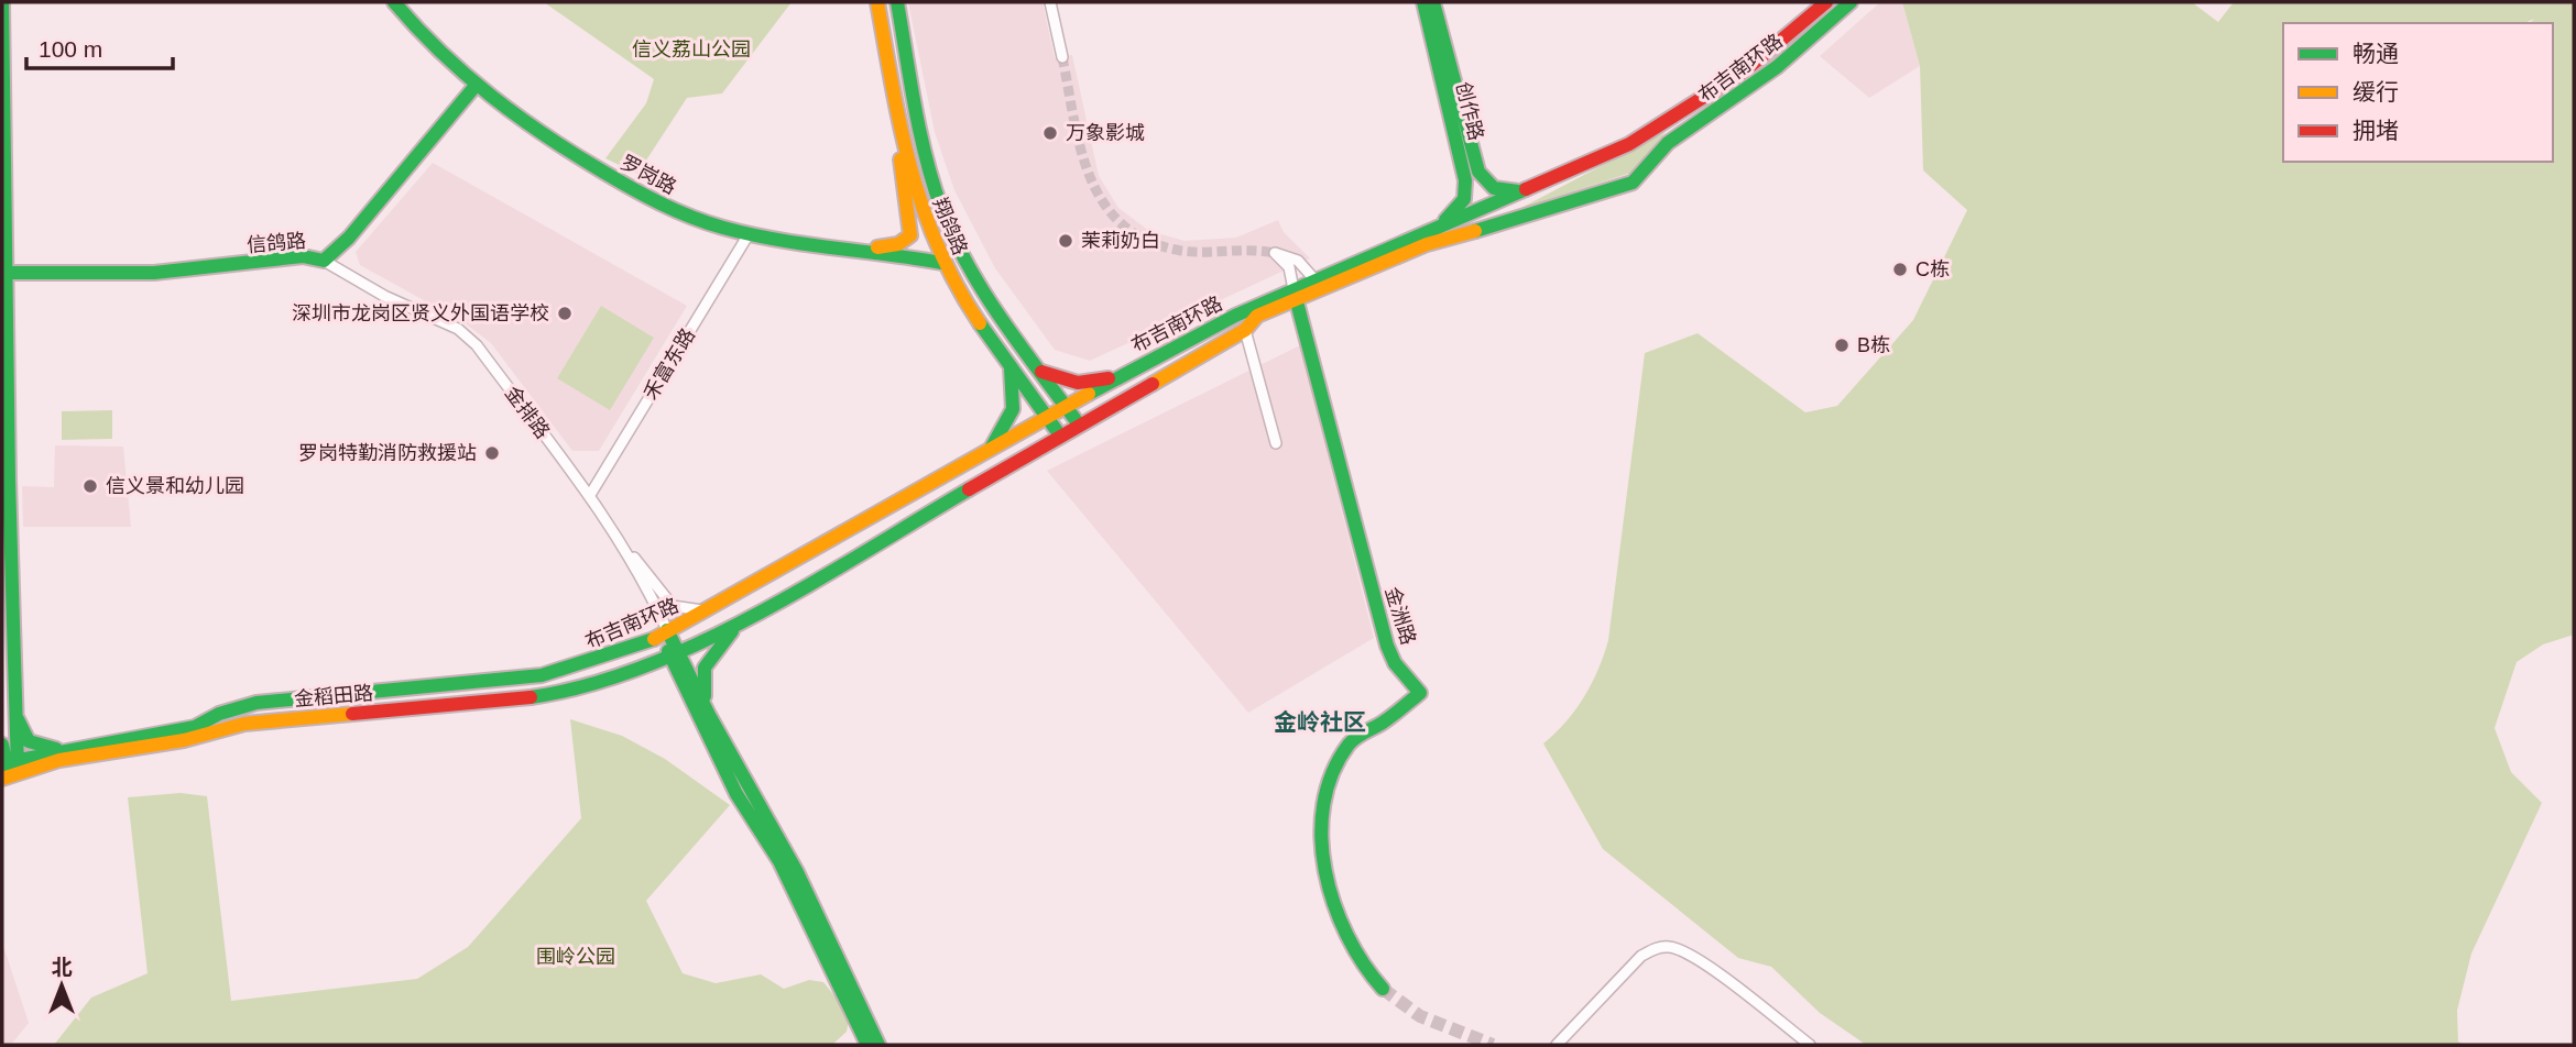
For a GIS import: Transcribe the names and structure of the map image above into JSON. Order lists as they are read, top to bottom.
{
  "streets": {
    "street": [
      "布吉南环路",
      "创作路",
      "罗岗路",
      "翔鸽路",
      "信鸽路",
      "禾富东路",
      "金排路",
      "金洲路",
      "金稻田路"
    ]
  },
  "crossings": [
    ["布吉南环路", "创作路"],
    ["布吉南环路", "翔鸽路"],
    ["布吉南环路", "金排路"],
    ["布吉南环路", "金洲路"],
    ["布吉南环路", "金稻田路"],
    ["罗岗路", "翔鸽路"],
    ["罗岗路", "信鸽路"],
    ["罗岗路", "禾富东路"],
    ["信鸽路", "金排路"],
    ["禾富东路", "金排路"]
  ],
  "districts": ["金岭社区"],
  "parks": ["信义荔山公园", "围岭公园"],
  "places": [
    "万象影城",
    "茉莉奶白",
    "C栋",
    "深圳市龙岗区贤义外国语学校",
    "B栋",
    "罗岗特勤消防救援站",
    "信义景和幼儿园"
  ],
  "legend": ["畅通", "缓行", "拥堵"],
  "scale_bar": "100 m",
  "north": "top"
}
